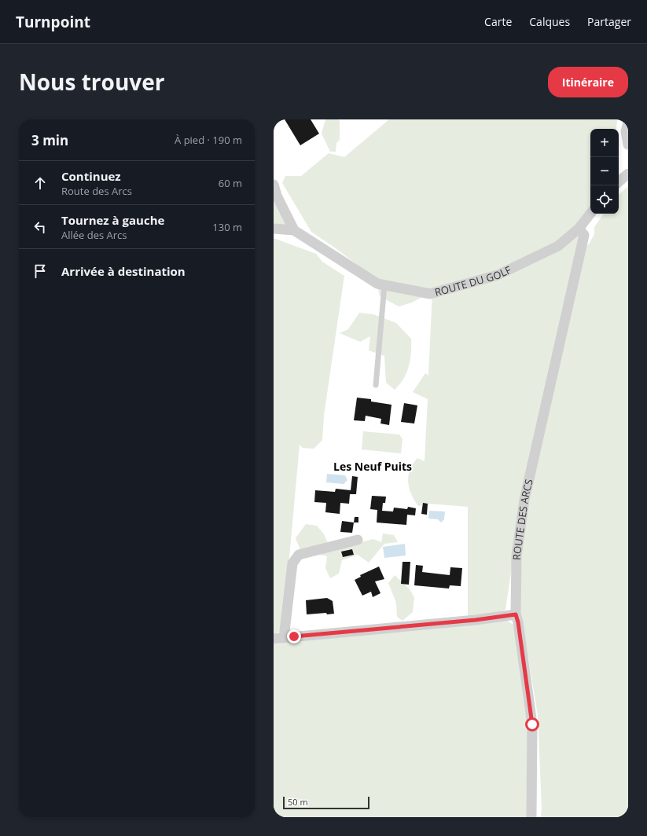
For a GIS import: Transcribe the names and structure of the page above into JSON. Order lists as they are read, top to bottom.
{
  "streets": {
    "street": ["ROUTE DU GOLF", "ROUTE DES ARCS"]
  },
  "crossings": [
    ["ROUTE DU GOLF", "ROUTE DES ARCS"]
  ],
  "districts": ["Les Neuf Puits"],
  "scale_bar": "50 m",
  "page": {
    "header": "Turnpoint",
    "nav": ["Carte", "Calques", "Partager"],
    "title": "Nous trouver",
    "buttons": "Itinéraire",
    "heading": ["3 min", "À pied · 190 m"],
    "map_buttons": ["+", "−"],
    "list": [
      ["Continuez", "Route des Arcs", "60 m"],
      ["Tournez à gauche", "Allée des Arcs", "130 m"],
      "Arrivée à destination"
    ],
    "scale": "50 m"
  }
}
